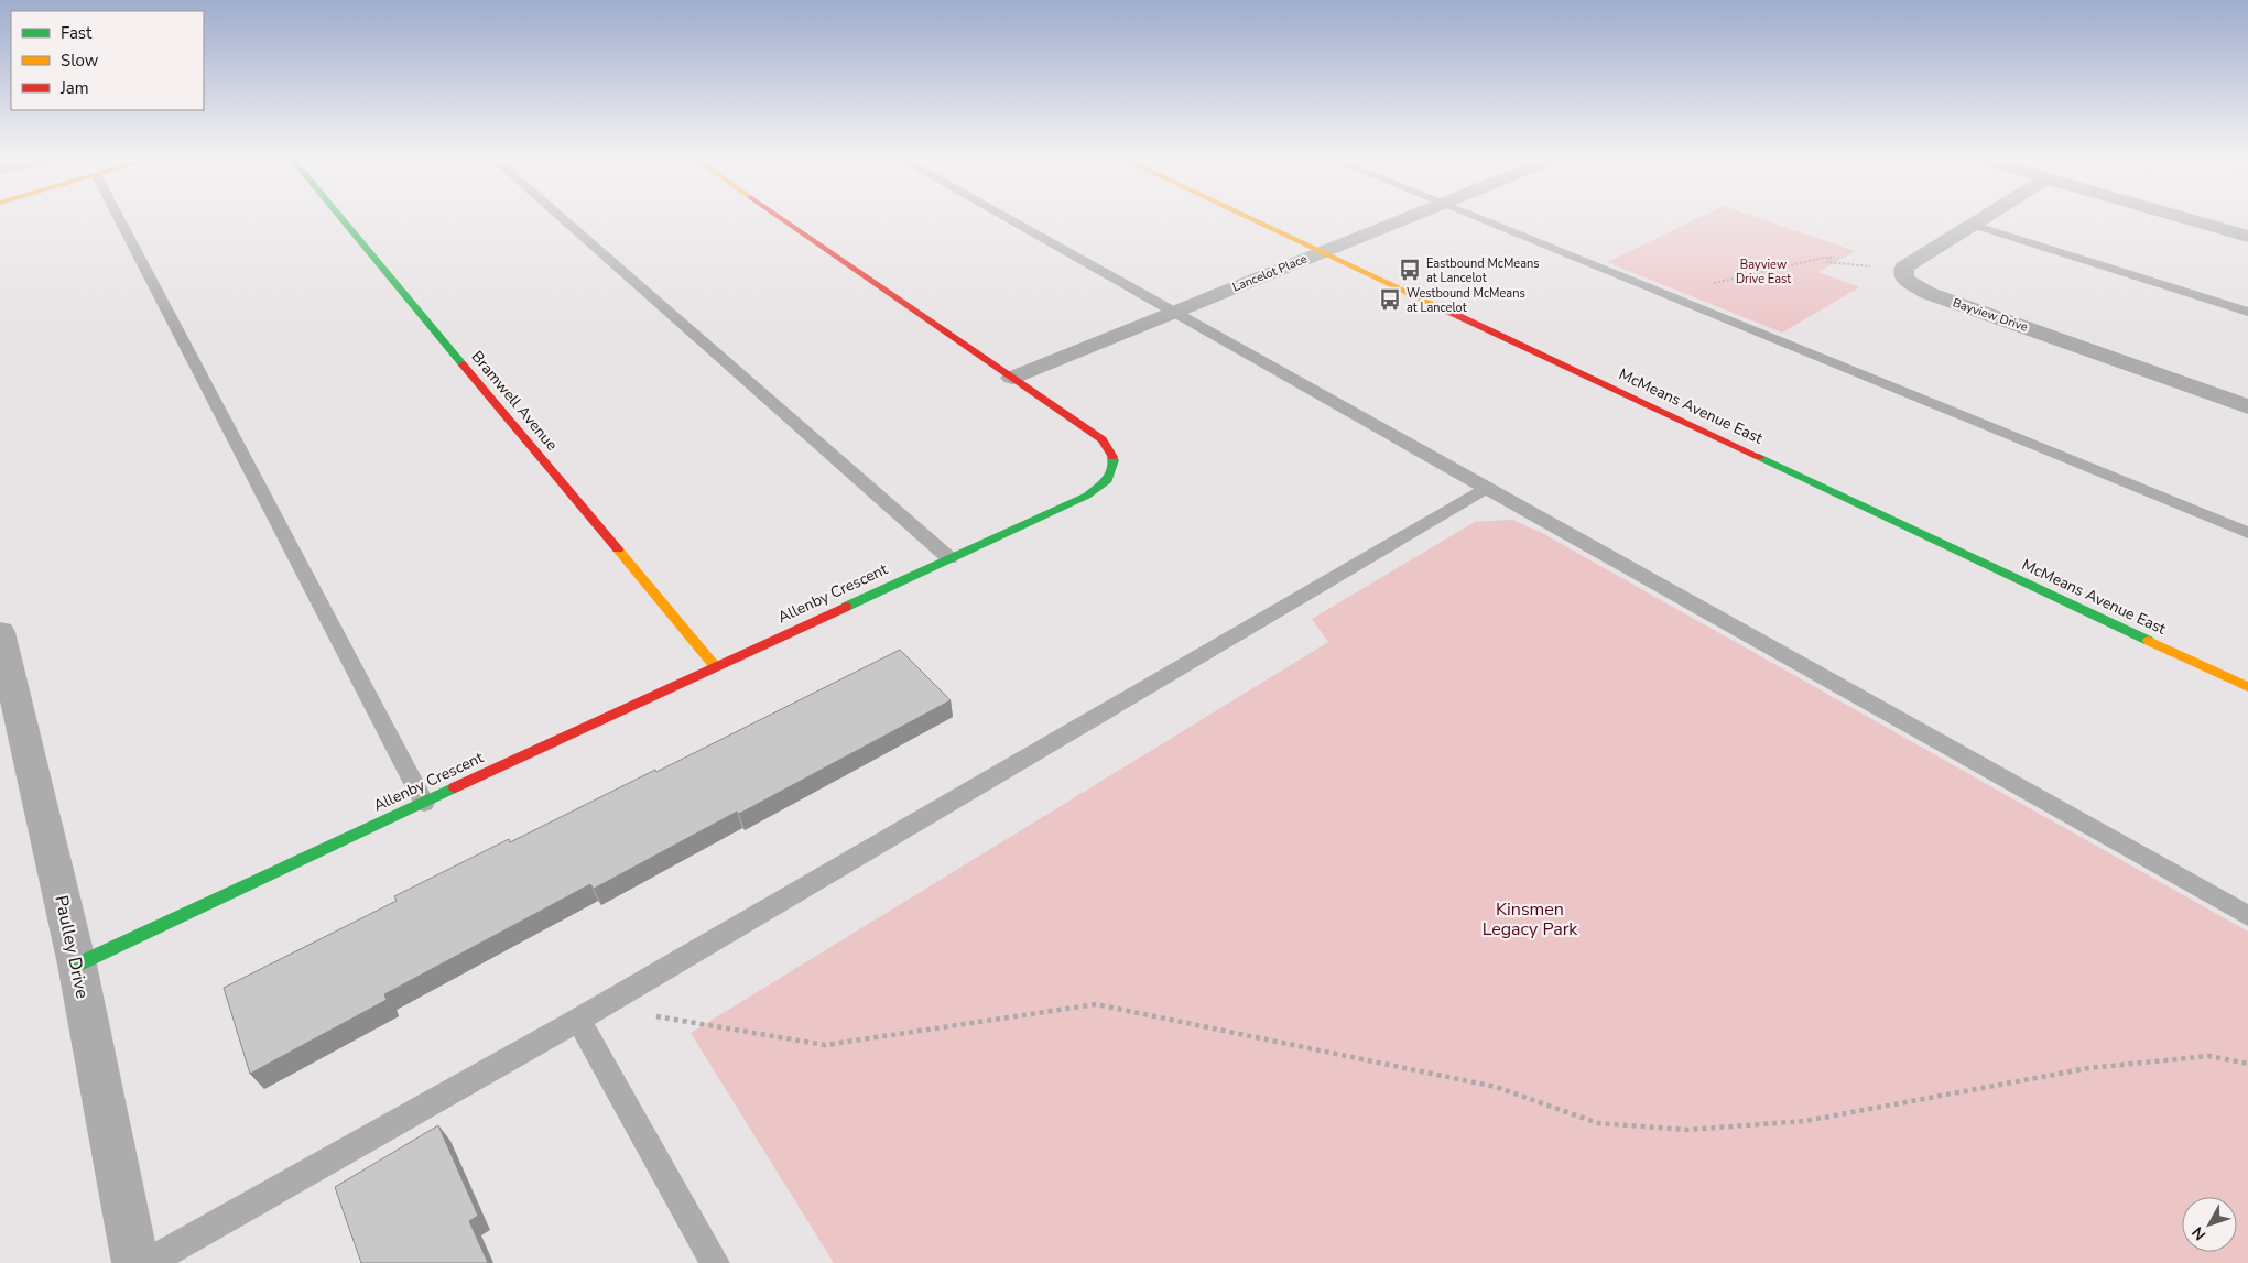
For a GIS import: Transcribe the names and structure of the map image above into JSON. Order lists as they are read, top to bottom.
{
  "streets": {
    "street": [
      "Lancelot Place",
      "Bayview Drive",
      "Bramwell Avenue",
      "McMeans Avenue East",
      "Allenby Crescent",
      "Paulley Drive"
    ]
  },
  "crossings": [
    ["Lancelot Place", "McMeans Avenue East"],
    ["Lancelot Place", "Allenby Crescent"],
    ["Bramwell Avenue", "Allenby Crescent"],
    ["Allenby Crescent", "Paulley Drive"]
  ],
  "parks": ["Bayview Drive East", "Kinsmen Legacy Park"],
  "places": {
    "bus stop": ["Eastbound McMeans at Lancelot", "Westbound McMeans at Lancelot"]
  },
  "legend": ["Fast", "Slow", "Jam"],
  "north": "bottom left"
}
